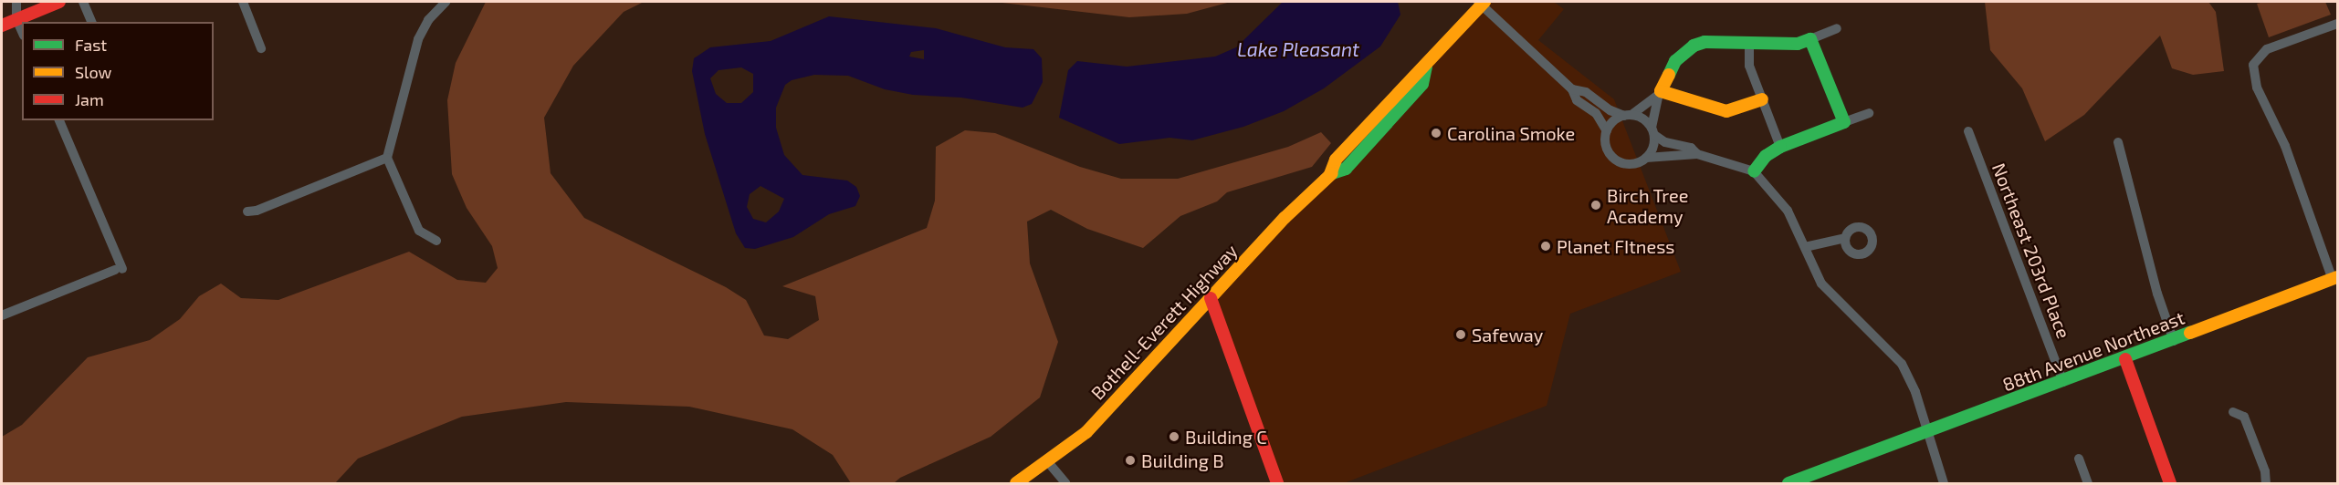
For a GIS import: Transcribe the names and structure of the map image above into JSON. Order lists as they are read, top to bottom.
{
  "streets": {
    "street": ["Northeast 203rd Place", "Bothell-Everett Highway", "88th Avenue Northeast"]
  },
  "crossings": [
    ["Northeast 203rd Place", "88th Avenue Northeast"]
  ],
  "water": ["Lake Pleasant"],
  "places": [
    "Carolina Smoke",
    "Birch Tree Academy",
    "Planet FItness",
    "Safeway",
    "Building C",
    "Building B"
  ],
  "legend": ["Fast", "Slow", "Jam"]
}
